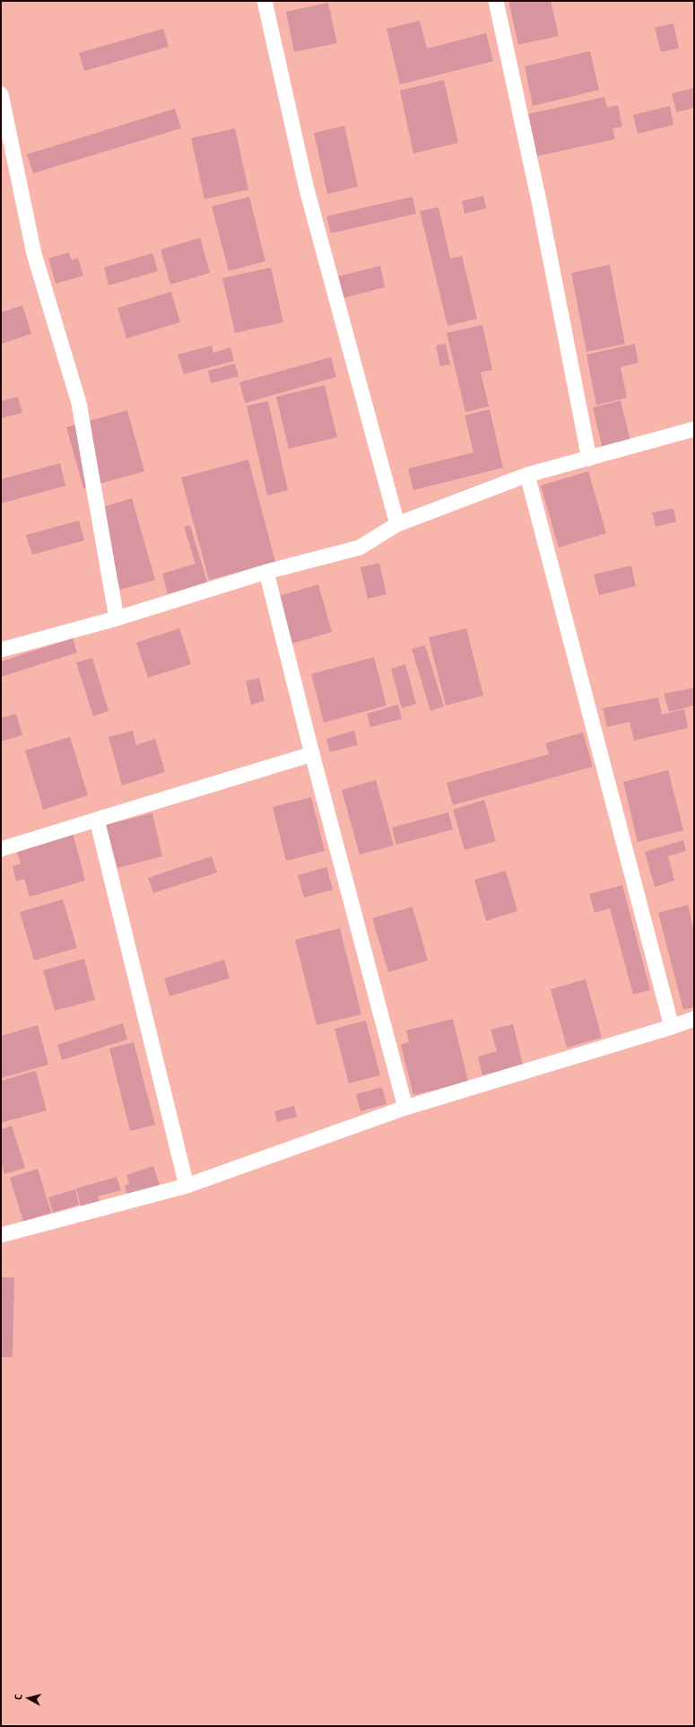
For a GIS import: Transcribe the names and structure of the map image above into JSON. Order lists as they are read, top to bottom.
{
  "north": "left"
}
